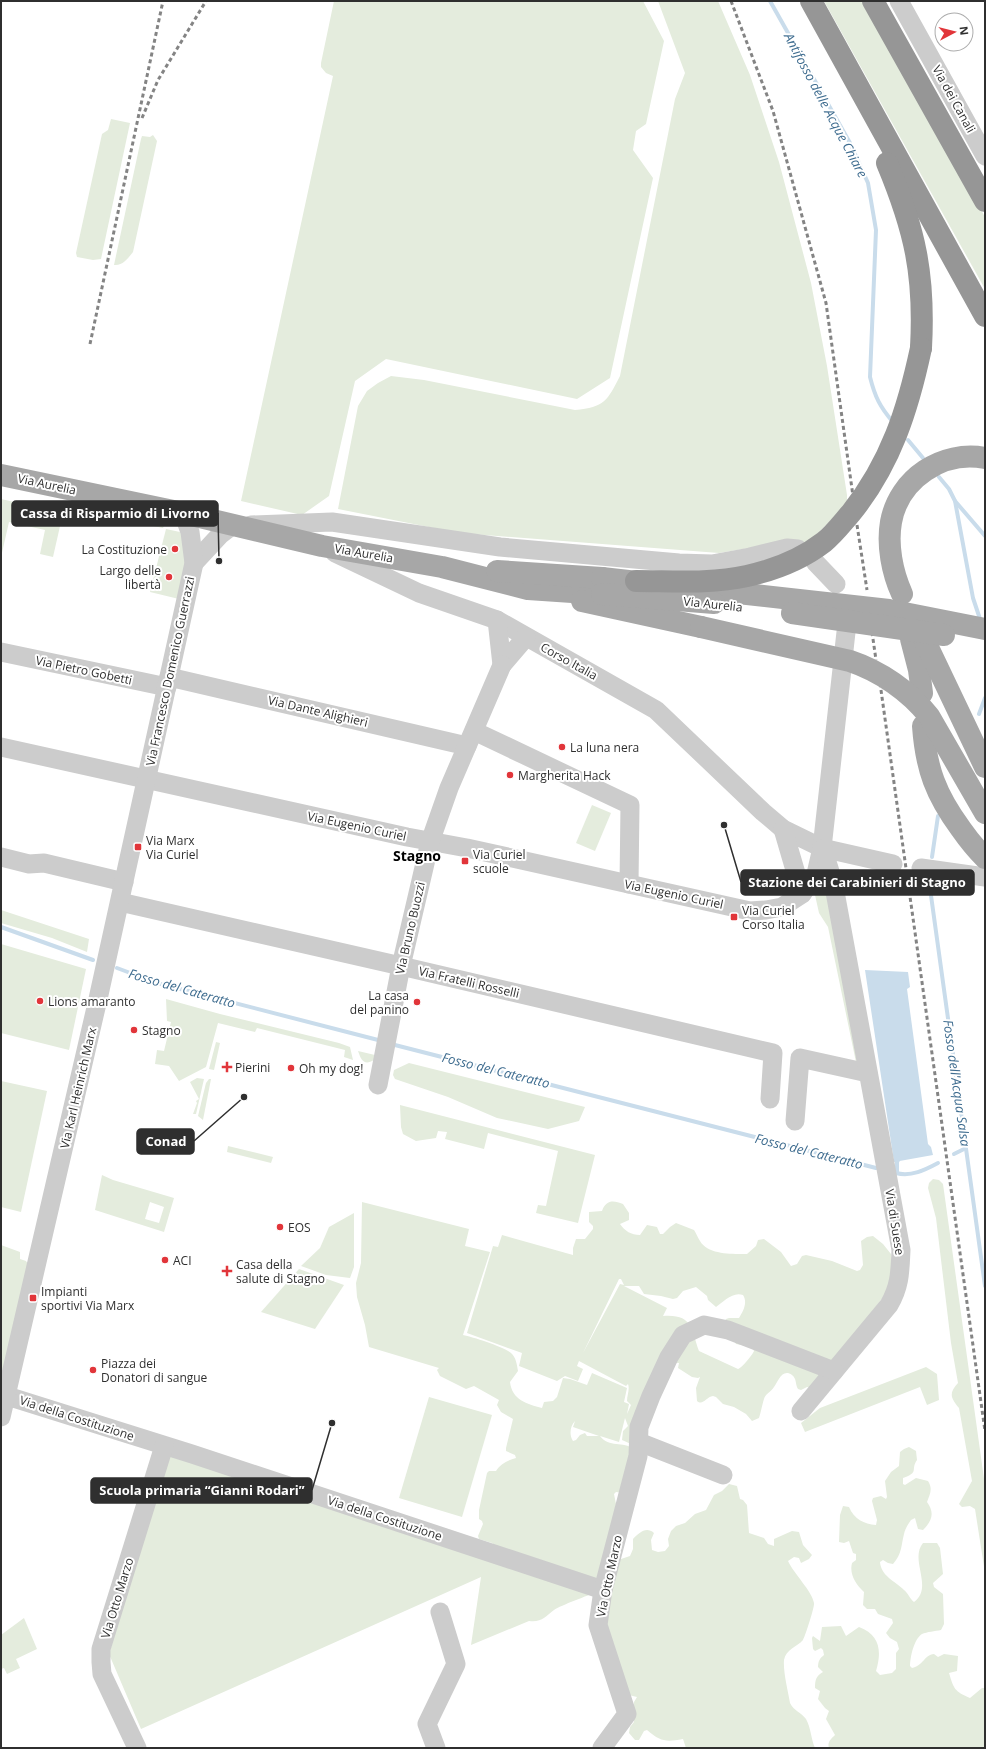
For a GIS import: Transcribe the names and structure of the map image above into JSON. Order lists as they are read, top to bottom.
{
  "streets": {
    "main road": ["Via Aurelia"],
    "street": [
      "Via dei Canali",
      "Corso Italia",
      "Via Pietro Gobetti",
      "Via Francesco Domenico Guerrazzi",
      "Via Dante Alighieri",
      "Via Eugenio Curiel",
      "Via Bruno Buozzi",
      "Via Fratelli Rosselli",
      "Via Karl Heinrich Marx",
      "Via di Suese",
      "Via della Costituzione",
      "Via Otto Marzo"
    ]
  },
  "crossings": [
    ["Via Aurelia", "Corso Italia"],
    ["Via Aurelia", "Via Francesco Domenico Guerrazzi"],
    ["Corso Italia", "Via Eugenio Curiel"],
    ["Corso Italia", "Via Bruno Buozzi"],
    ["Corso Italia", "Via di Suese"],
    ["Via Pietro Gobetti", "Via Francesco Domenico Guerrazzi"],
    ["Via Pietro Gobetti", "Via Dante Alighieri"],
    ["Via Francesco Domenico Guerrazzi", "Via Dante Alighieri"],
    ["Via Francesco Domenico Guerrazzi", "Via Eugenio Curiel"],
    ["Via Francesco Domenico Guerrazzi", "Via Karl Heinrich Marx"],
    ["Via Dante Alighieri", "Via Eugenio Curiel"],
    ["Via Dante Alighieri", "Via Bruno Buozzi"],
    ["Via Eugenio Curiel", "Via Bruno Buozzi"],
    ["Via Eugenio Curiel", "Via Karl Heinrich Marx"],
    ["Via Eugenio Curiel", "Via di Suese"],
    ["Via Bruno Buozzi", "Via Fratelli Rosselli"],
    ["Via Fratelli Rosselli", "Via Karl Heinrich Marx"],
    ["Via Karl Heinrich Marx", "Via della Costituzione"],
    ["Via di Suese", "Via Otto Marzo"],
    ["Via della Costituzione", "Via Otto Marzo"]
  ],
  "districts": ["Stagno"],
  "water": ["Antifosso delle Acque Chiare", "Fosso del Cateratto", "Fosso dell'Acqua Salsa"],
  "places": {
    "other": [
      "La Costituzione",
      "Cassa di Risparmio di Livorno",
      "Largo delle libertà",
      "La luna nera",
      "Margherita Hack",
      "Stazione dei Carabinieri di Stagno",
      "Lions amaranto",
      "La casa del panino",
      "Stagno",
      "Oh my dog!",
      "Conad",
      "EOS",
      "ACI",
      "Piazza dei Donatori di sangue",
      "Scuola primaria “Gianni Rodari”"
    ],
    "transit": [
      "Via Marx Via Curiel",
      "Via Curiel scuole",
      "Via Curiel Corso Italia",
      "Impianti sportivi Via Marx"
    ],
    "health": ["Pierini", "Casa della salute di Stagno"]
  },
  "north": "right"
}
